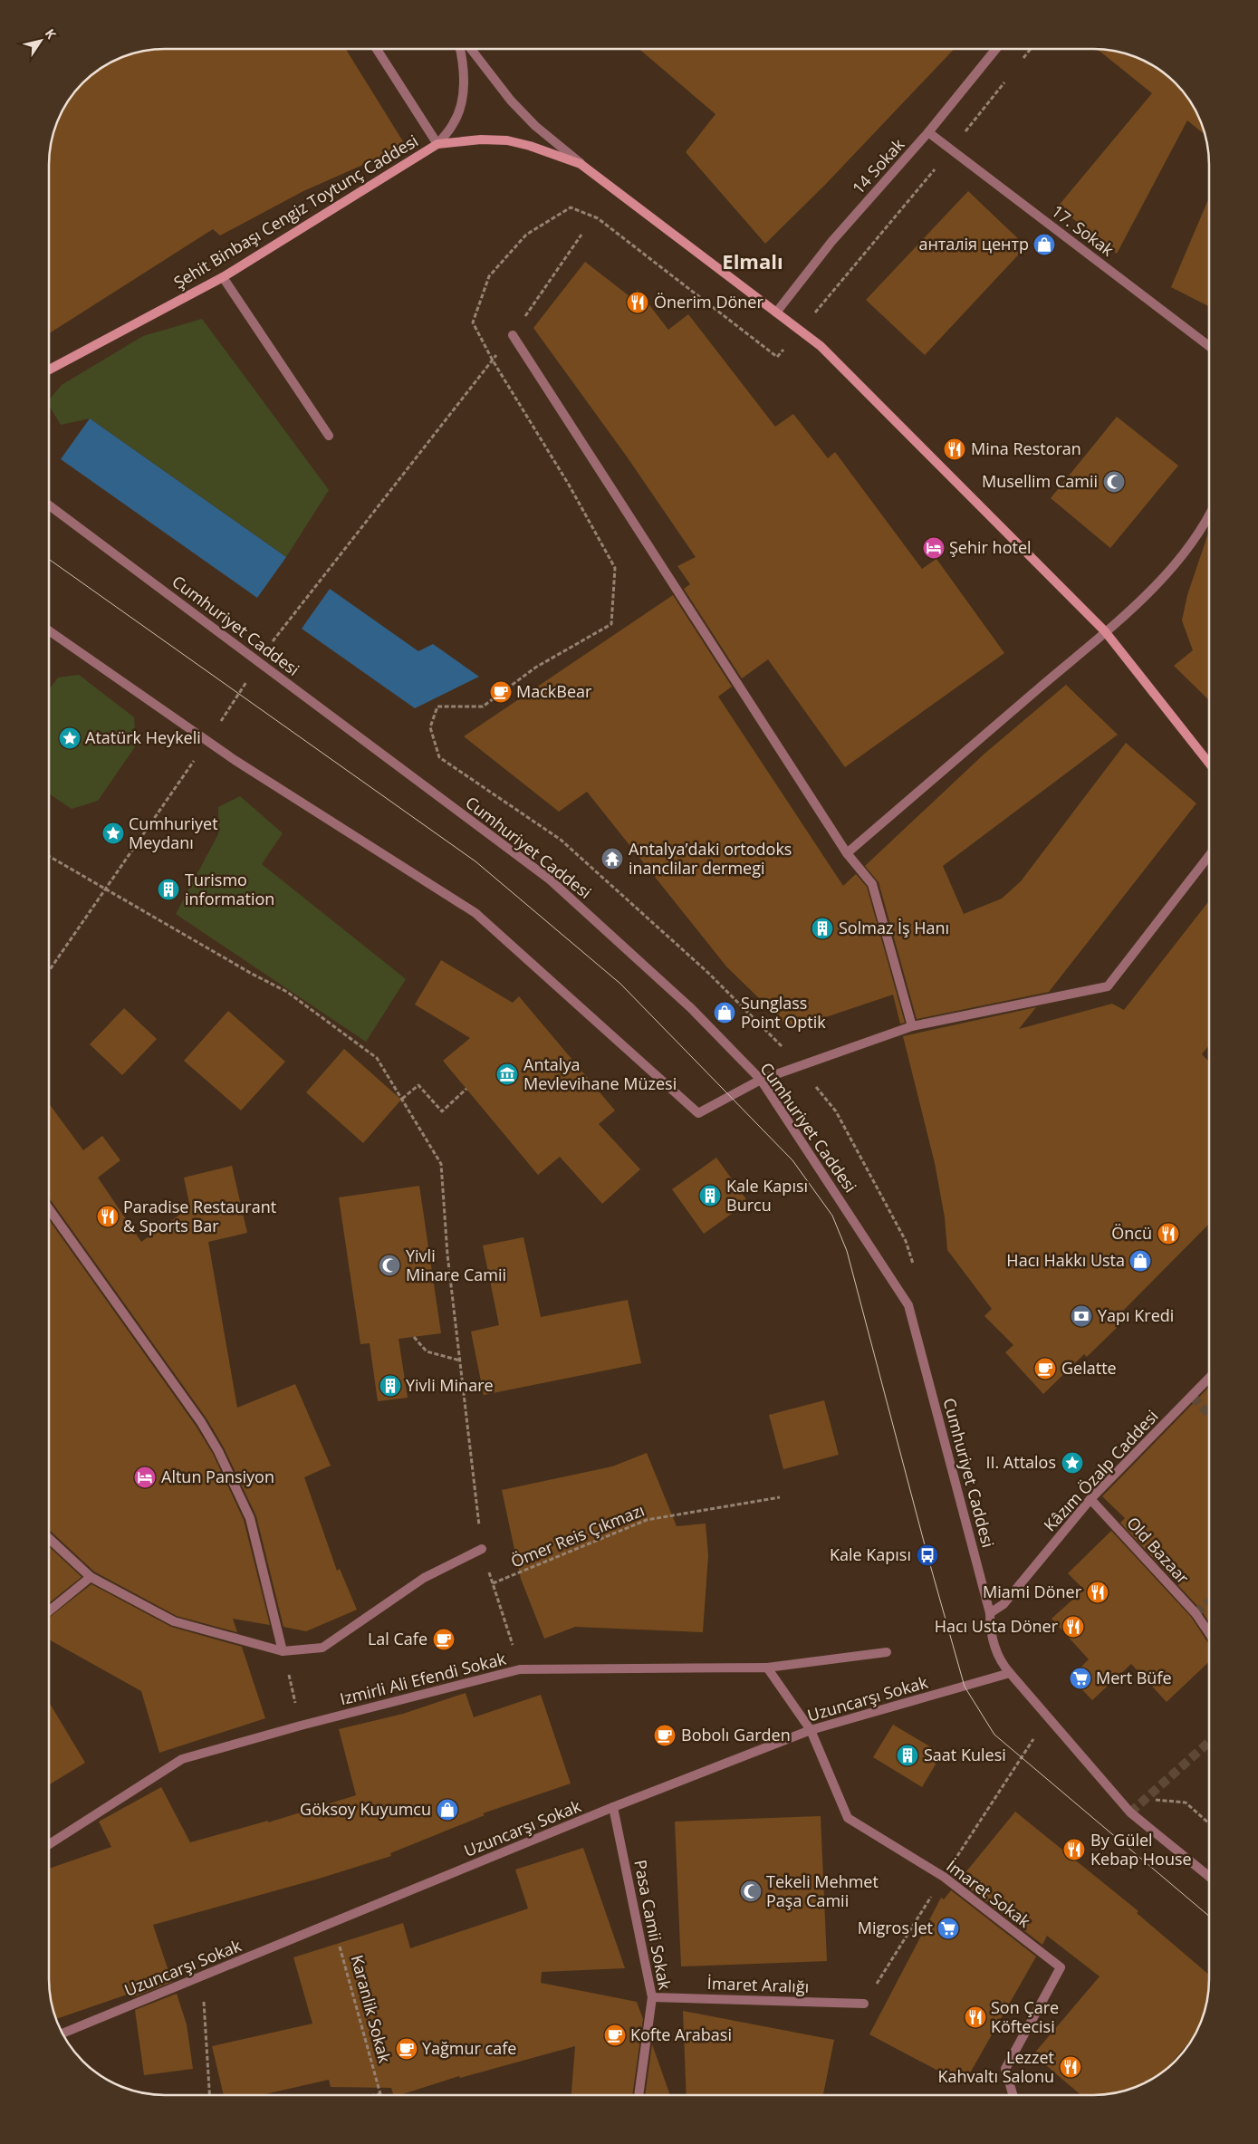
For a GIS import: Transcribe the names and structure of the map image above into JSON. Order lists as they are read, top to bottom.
{
  "streets": {
    "main road": ["Şehit Binbaşı Cengiz Toytunç Caddesi"],
    "street": [
      "14 Sokak",
      "17. Sokak",
      "Cumhuriyet Caddesi",
      "Kâzım Özalp Caddesi",
      "Old Bazaar",
      "Izmirli Ali Efendi Sokak",
      "Uzuncarşı Sokak",
      "İmaret Sokak",
      "Pasa Camii Sokak",
      "İmaret Aralığı"
    ],
    "path": ["Ömer Reis Çıkmazı", "Karanlik Sokak"]
  },
  "crossings": [
    ["14 Sokak", "Şehit Binbaşı Cengiz Toytunç Caddesi"],
    ["14 Sokak", "17. Sokak"],
    ["Cumhuriyet Caddesi", "Kâzım Özalp Caddesi"],
    ["Cumhuriyet Caddesi", "Uzuncarşı Sokak"],
    ["Kâzım Özalp Caddesi", "Old Bazaar"],
    ["Uzuncarşı Sokak", "İmaret Sokak"],
    ["Uzuncarşı Sokak", "Pasa Camii Sokak"],
    ["Uzuncarşı Sokak", "Karanlik Sokak"],
    ["Pasa Camii Sokak", "İmaret Aralığı"]
  ],
  "districts": ["Elmalı"],
  "places": {
    "shop": [
      "анталія центр",
      "Sunglass Point Optik",
      "Hacı Hakkı Usta",
      "Göksoy Kuyumcu"
    ],
    "restaurant": [
      "Önerim Döner",
      "Mina Restoran",
      "Paradise Restaurant & Sports Bar",
      "Öncü",
      "Miami Döner",
      "Hacı Usta Döner",
      "By Gülel Kebap House",
      "Son Çare Köftecisi",
      "Lezzet Kahvaltı Salonu"
    ],
    "mosque": ["Musellim Camii", "Yivli Minare Camii", "Tekeli Mehmet Paşa Camii"],
    "hotel": ["Şehir hotel", "Altun Pansiyon"],
    "cafe": [
      "MackBear",
      "Gelatte",
      "Lal Cafe",
      "Bobolı Garden",
      "Kofte Arabasi",
      "Yağmur cafe"
    ],
    "place": ["Atatürk Heykeli", "Cumhuriyet Meydanı", "II. Attalos"],
    "temple": ["Antalya’daki ortodoks inanclilar dermegi"],
    "building": [
      "Turismo information",
      "Solmaz İş Hanı",
      "Kale Kapısı Burcu",
      "Yivli Minare",
      "Saat Kulesi"
    ],
    "museum": ["Antalya Mevlevihane Müzesi"],
    "bank": ["Yapı Kredi"],
    "bus stop": ["Kale Kapısı"],
    "supermarket": ["Mert Büfe", "Migros Jet"]
  },
  "north": "top right"
}
